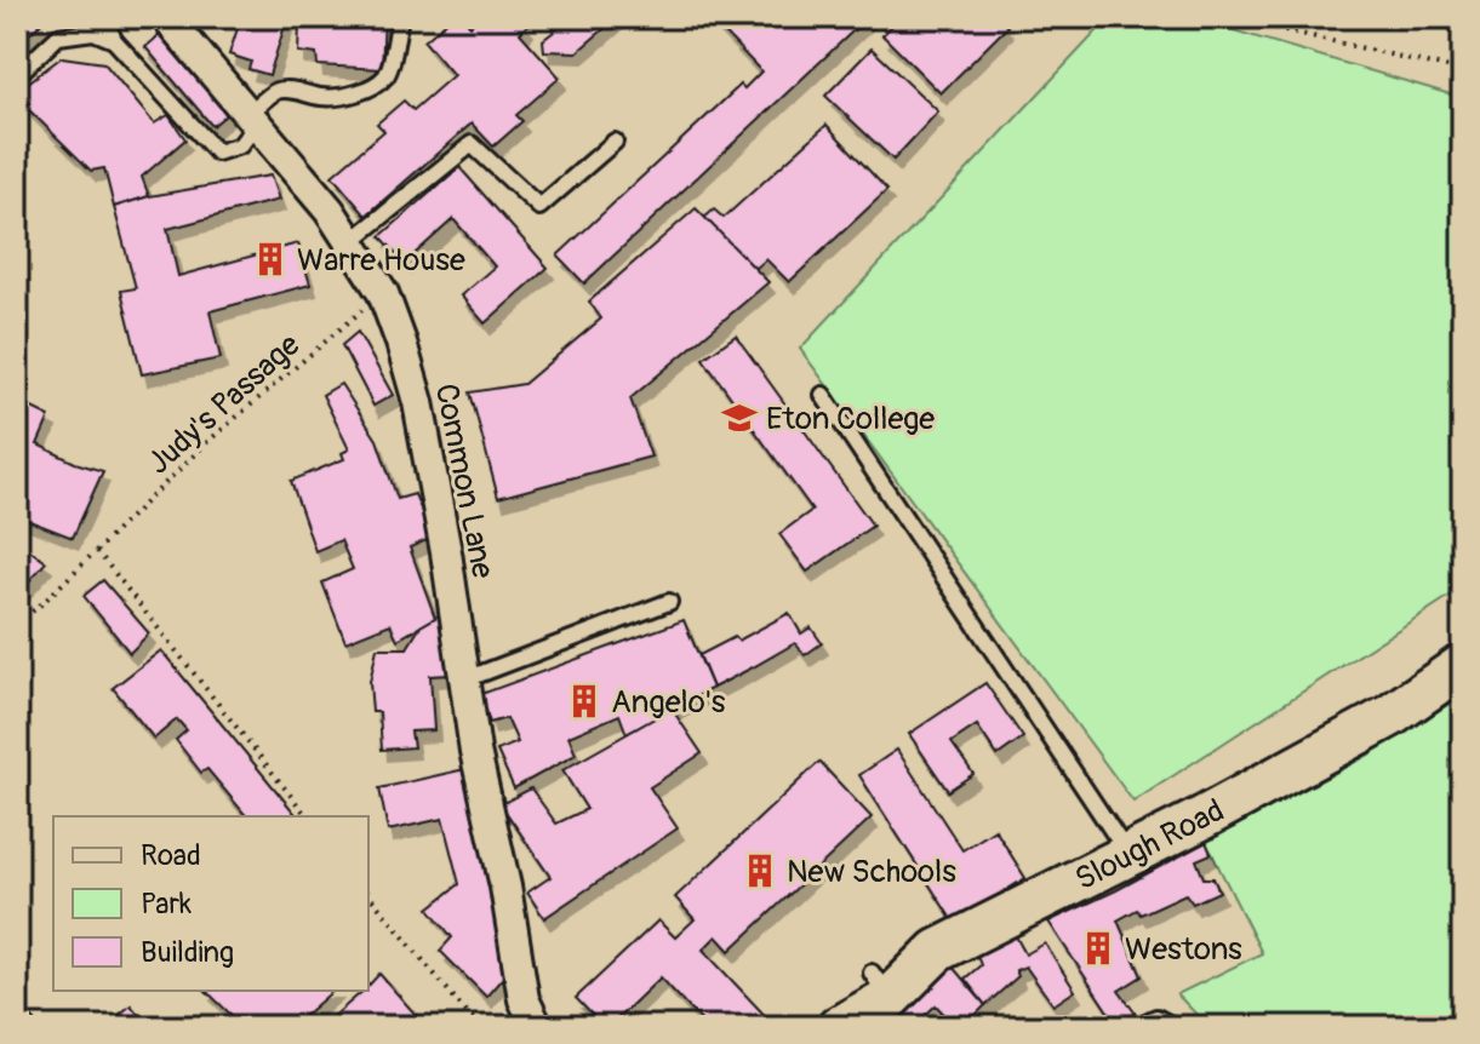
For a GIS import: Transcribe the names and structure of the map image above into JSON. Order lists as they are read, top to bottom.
{
  "streets": {
    "main road": ["Slough Road"],
    "street": ["Common Lane"],
    "path": ["Judy's Passage"]
  },
  "crossings": [
    ["Judy's Passage", "Common Lane"]
  ],
  "places": {
    "building": [
      "Warre House",
      "Angelo's",
      "New Schools",
      "Westons"
    ],
    "school or university": ["Eton College"]
  },
  "legend": ["Road", "Park", "Building"]
}
